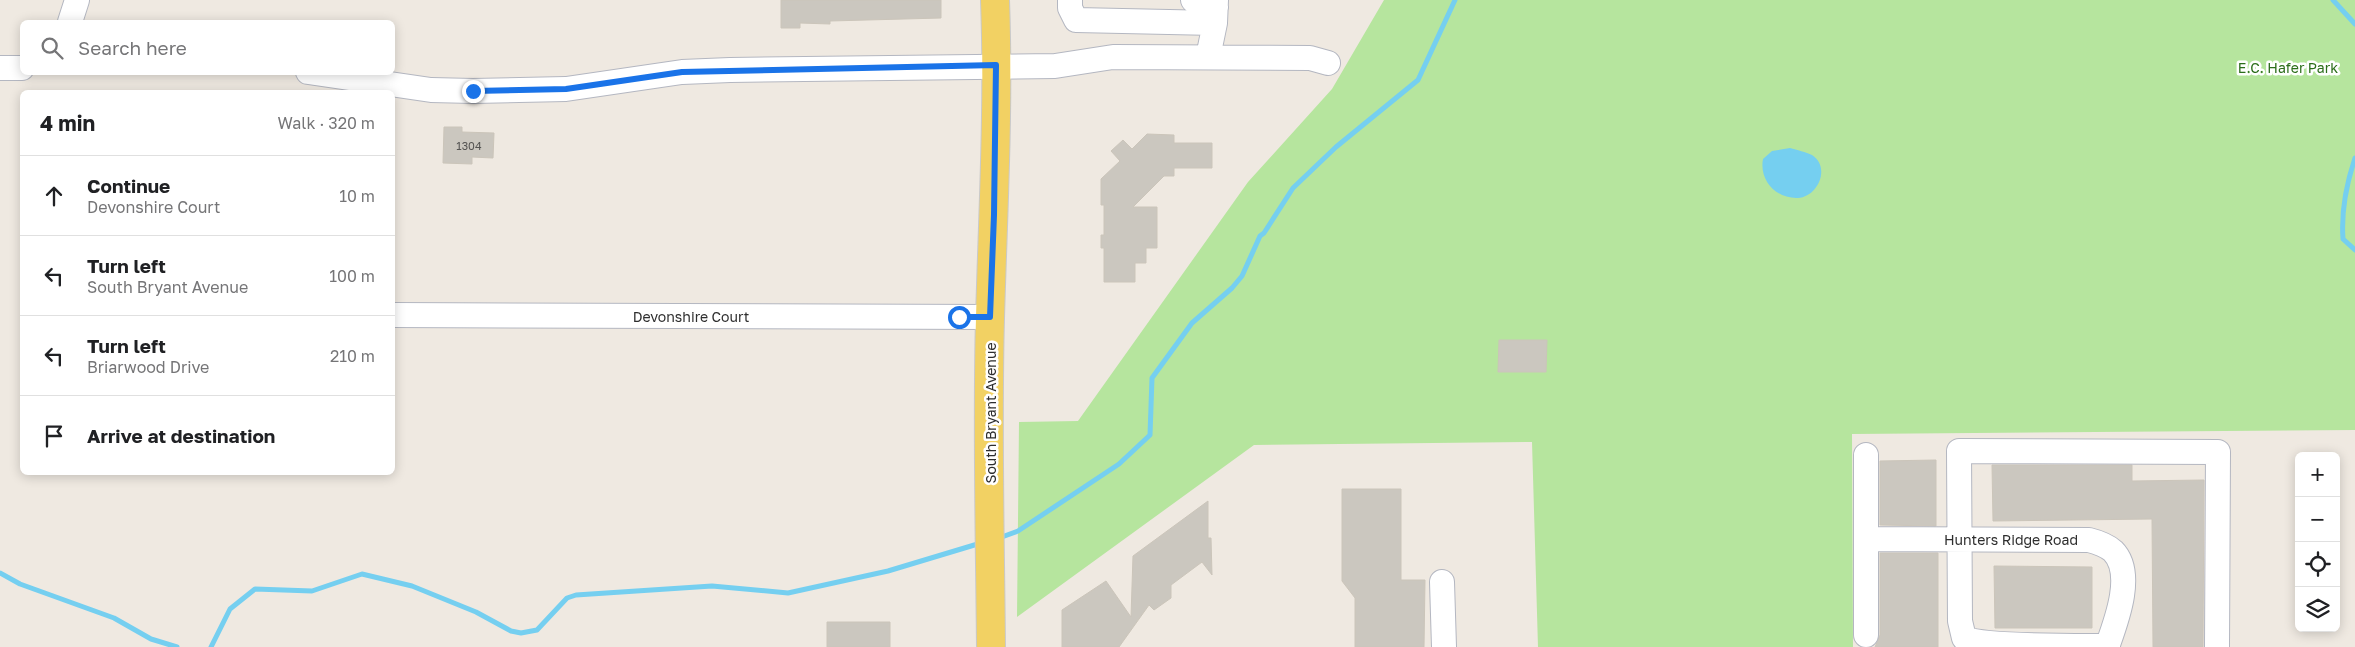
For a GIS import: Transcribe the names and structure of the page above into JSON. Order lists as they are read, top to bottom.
{
  "streets": {
    "main road": ["South Bryant Avenue"],
    "street": ["Devonshire Court", "Hunters Ridge Road"]
  },
  "crossings": [
    ["Devonshire Court", "South Bryant Avenue"]
  ],
  "parks": ["E.C. Hafer Park"],
  "house_numbers": ["1304"],
  "page": {
    "search": "Search here",
    "heading": ["4 min", "Walk · 320 m"],
    "list": [
      ["Continue", "Devonshire Court", "10 m"],
      ["Turn left", "South Bryant Avenue", "100 m"],
      ["Turn left", "Briarwood Drive", "210 m"],
      "Arrive at destination"
    ],
    "map_buttons": ["+", "−"]
  }
}
